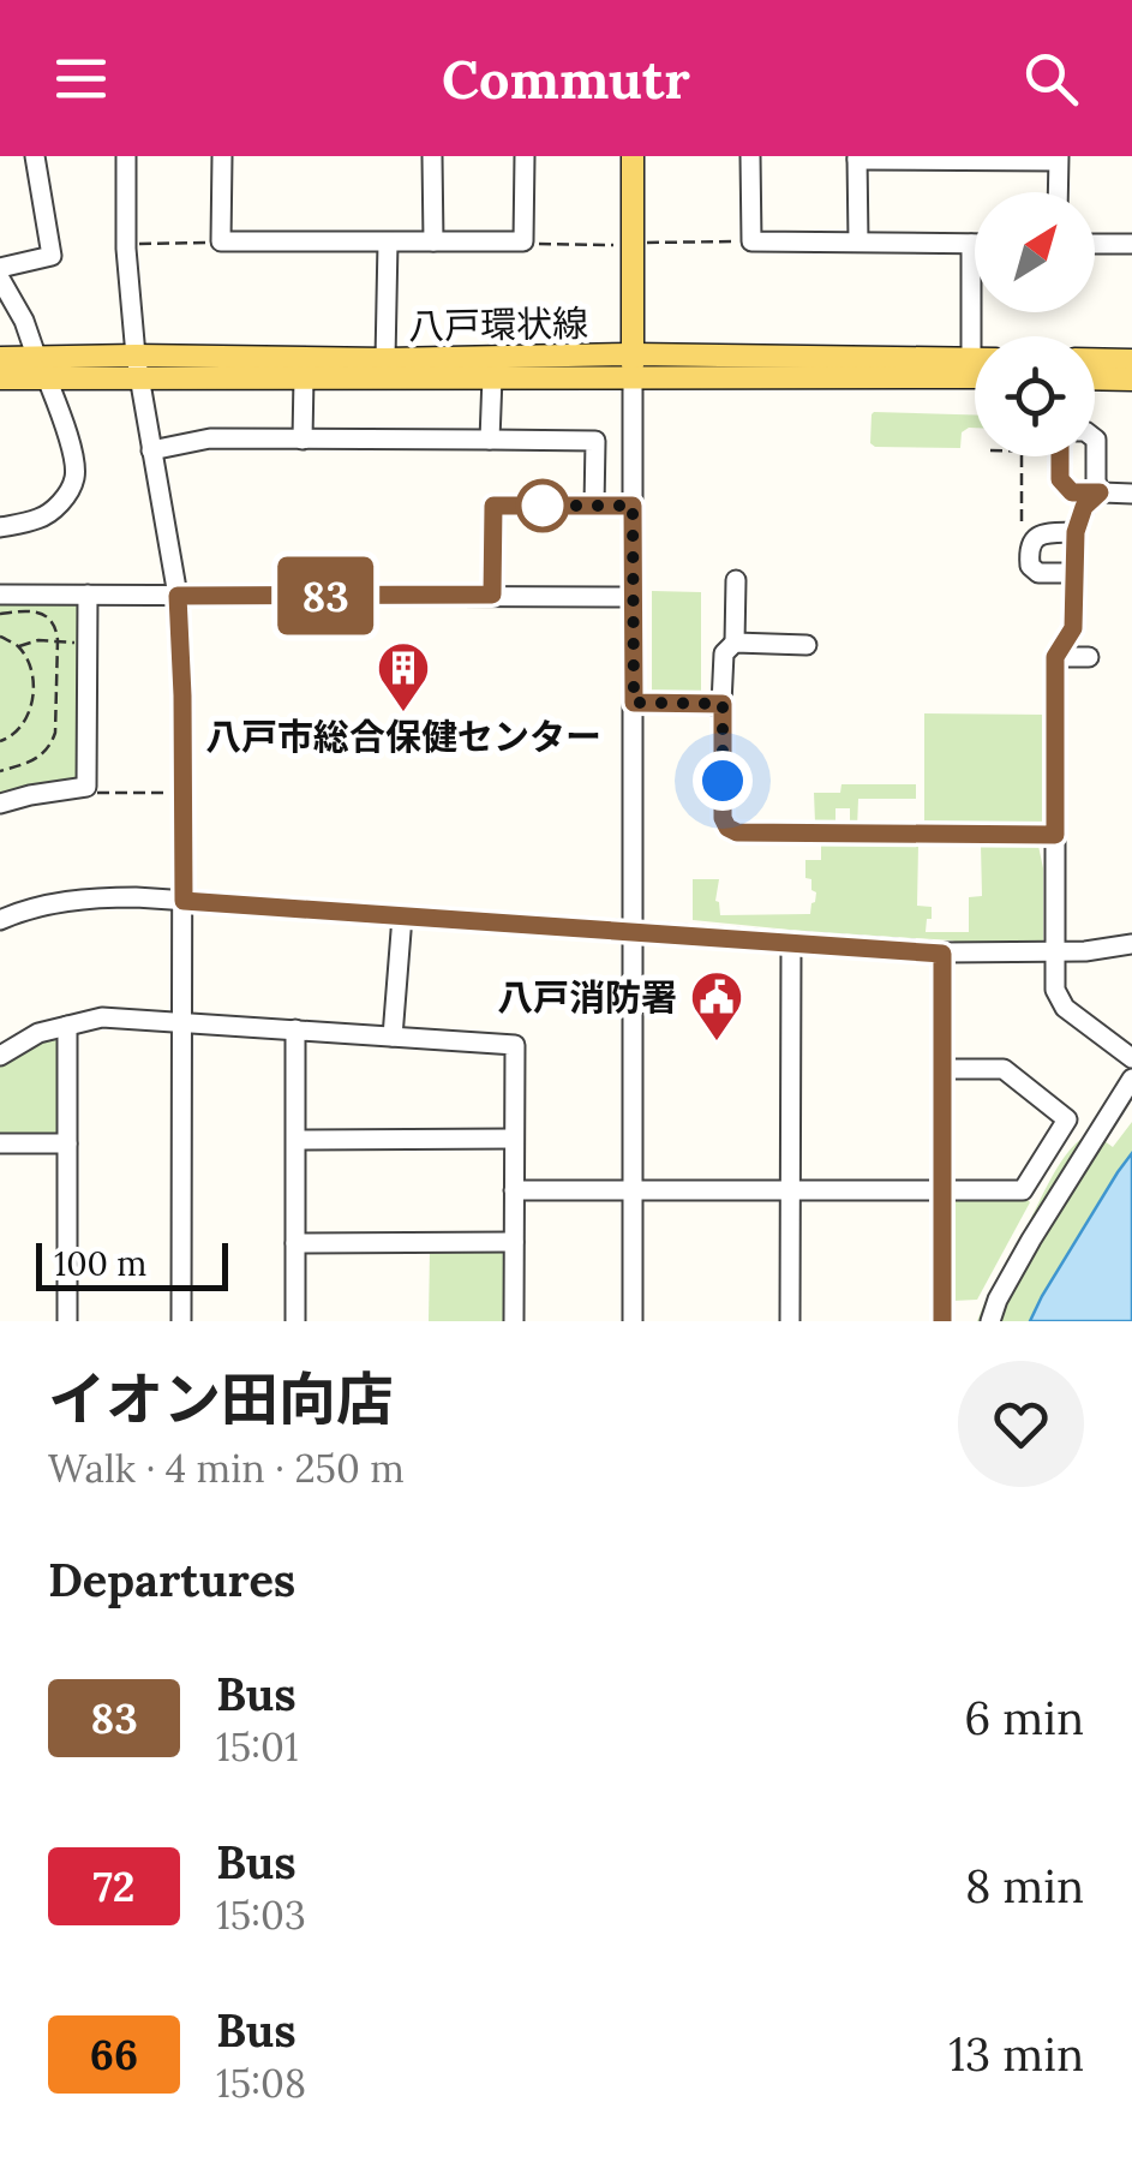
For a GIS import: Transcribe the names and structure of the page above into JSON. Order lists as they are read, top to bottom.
{
  "streets": {
    "main road": ["八戸環状線"]
  },
  "places": {
    "building": ["八戸市総合保健センター"],
    "public building": ["八戸消防署"]
  },
  "lines": ["bus line 83"],
  "scale_bar": "100 m",
  "north": "top right",
  "page": {
    "header": "Commutr",
    "on_map": "83",
    "scale": "100 m",
    "heading": [
      ["イオン田向店", "Walk · 4 min · 250 m"],
      "Departures"
    ],
    "list": [
      {
        "mark": "83",
        "name": "Bus",
        "note": "15:01",
        "value": "6 min"
      },
      {
        "mark": "72",
        "name": "Bus",
        "note": "15:03",
        "value": "8 min"
      },
      {
        "mark": "66",
        "name": "Bus",
        "note": "15:08",
        "value": "13 min"
      }
    ]
  }
}
